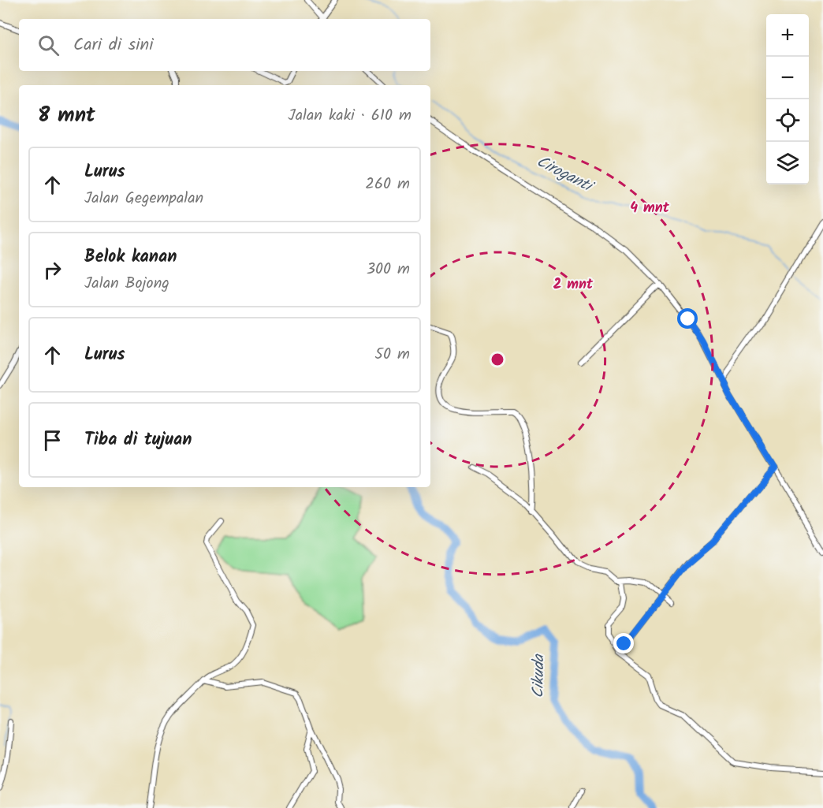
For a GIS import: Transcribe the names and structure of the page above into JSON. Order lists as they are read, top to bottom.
{
  "water": ["Ciroganti", "Cikuda"],
  "page": {
    "map_buttons": ["+", "−"],
    "search": "Cari di sini",
    "heading": ["8 mnt", "Jalan kaki · 610 m"],
    "list": [
      ["Lurus", "Jalan Gegempalan", "260 m"],
      ["Belok kanan", "Jalan Bojong", "300 m"],
      ["Lurus", "50 m"],
      "Tiba di tujuan"
    ]
  },
  "rings": ["4 mnt", "2 mnt"]
}
